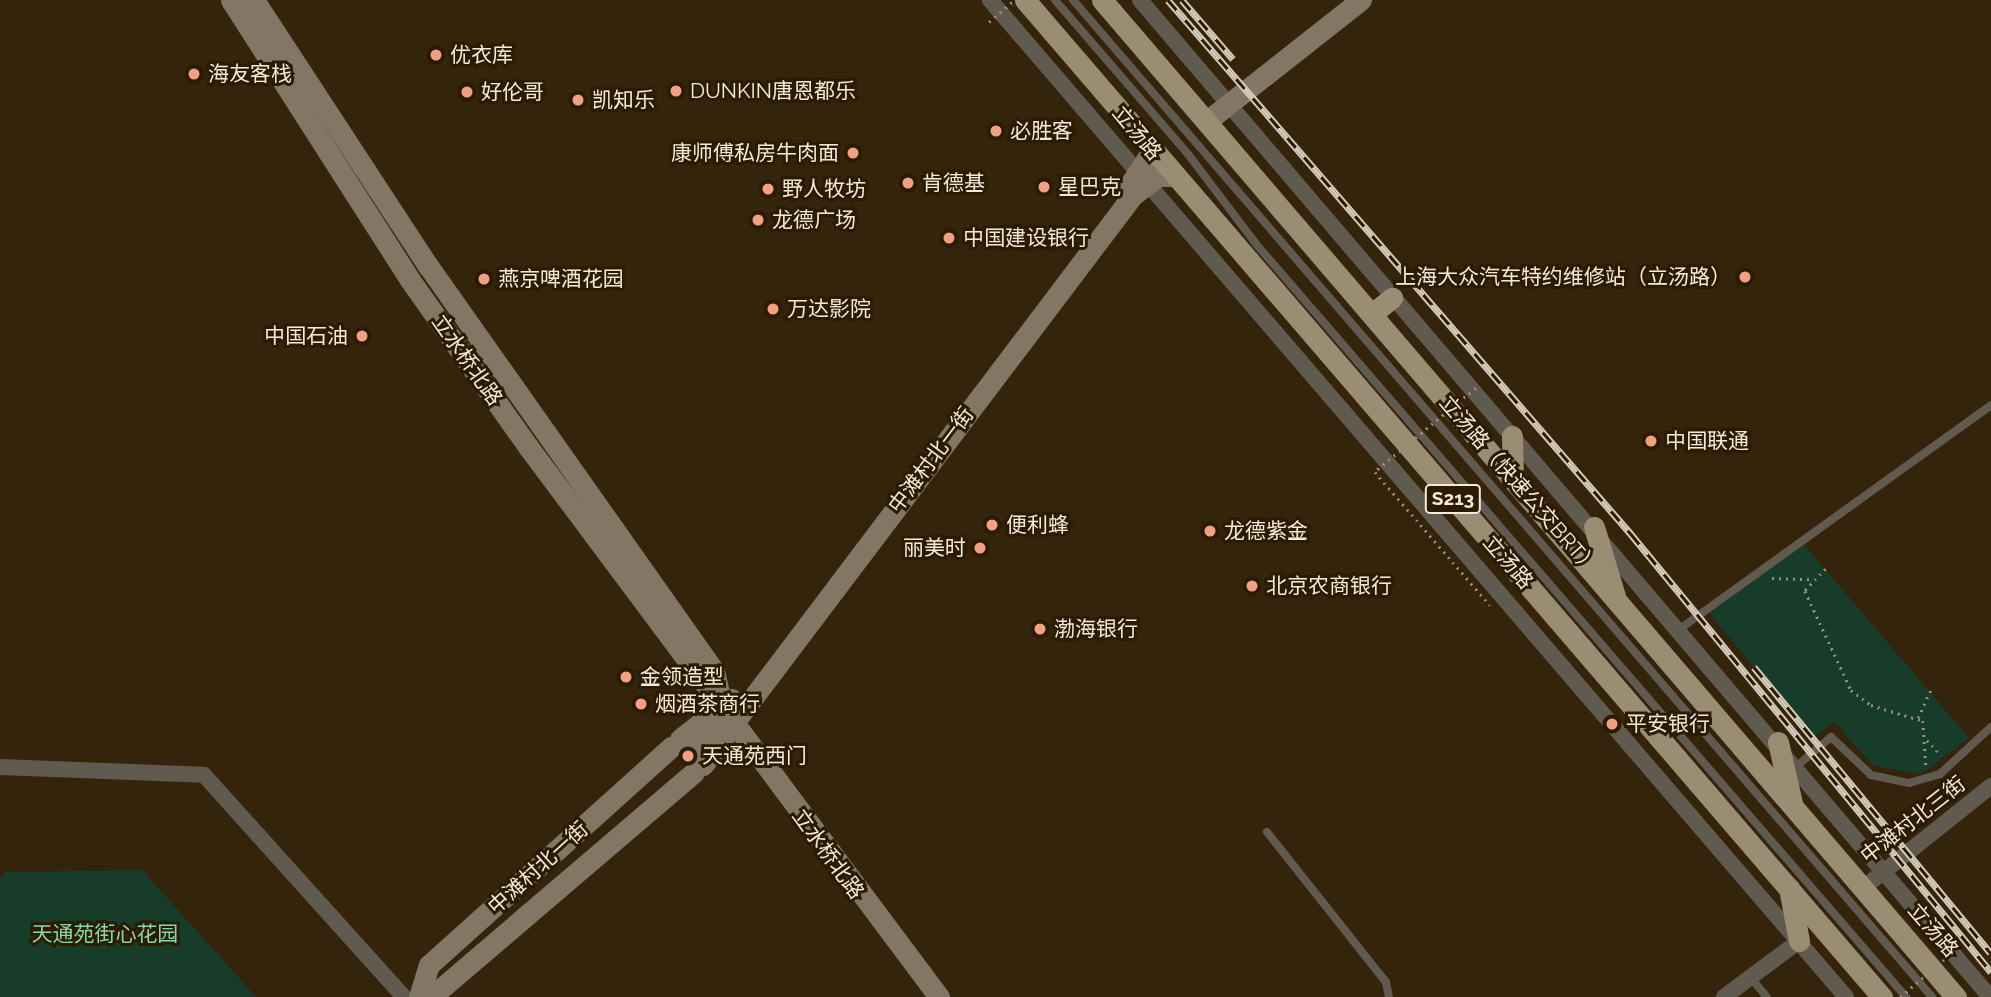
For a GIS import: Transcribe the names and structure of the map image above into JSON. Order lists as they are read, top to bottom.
{
  "streets": {
    "main road": ["立汤路", "S213"],
    "street": ["立水桥北路", "中滩村北一街", "中滩村北三街"],
    "lane": ["立汤路（快速公交BRT）"]
  },
  "crossings": [
    ["立汤路", "中滩村北一街"],
    ["立汤路", "中滩村北三街"],
    ["立水桥北路", "中滩村北一街"]
  ],
  "parks": ["天通苑街心花园"],
  "places": [
    "优衣库",
    "海友客栈",
    "DUNKIN唐恩都乐",
    "好伦哥",
    "凯知乐",
    "必胜客",
    "康师傅私房牛肉面",
    "肯德基",
    "星巴克",
    "野人牧坊",
    "龙德广场",
    "中国建设银行",
    "上海大众汽车特约维修站（立汤路）",
    "燕京啤酒花园",
    "万达影院",
    "中国石油",
    "中国联通",
    "便利蜂",
    "龙德紫金",
    "丽美时",
    "北京农商银行",
    "渤海银行",
    "金领造型",
    "烟酒茶商行",
    "平安银行",
    "天通苑西门"
  ]
}
